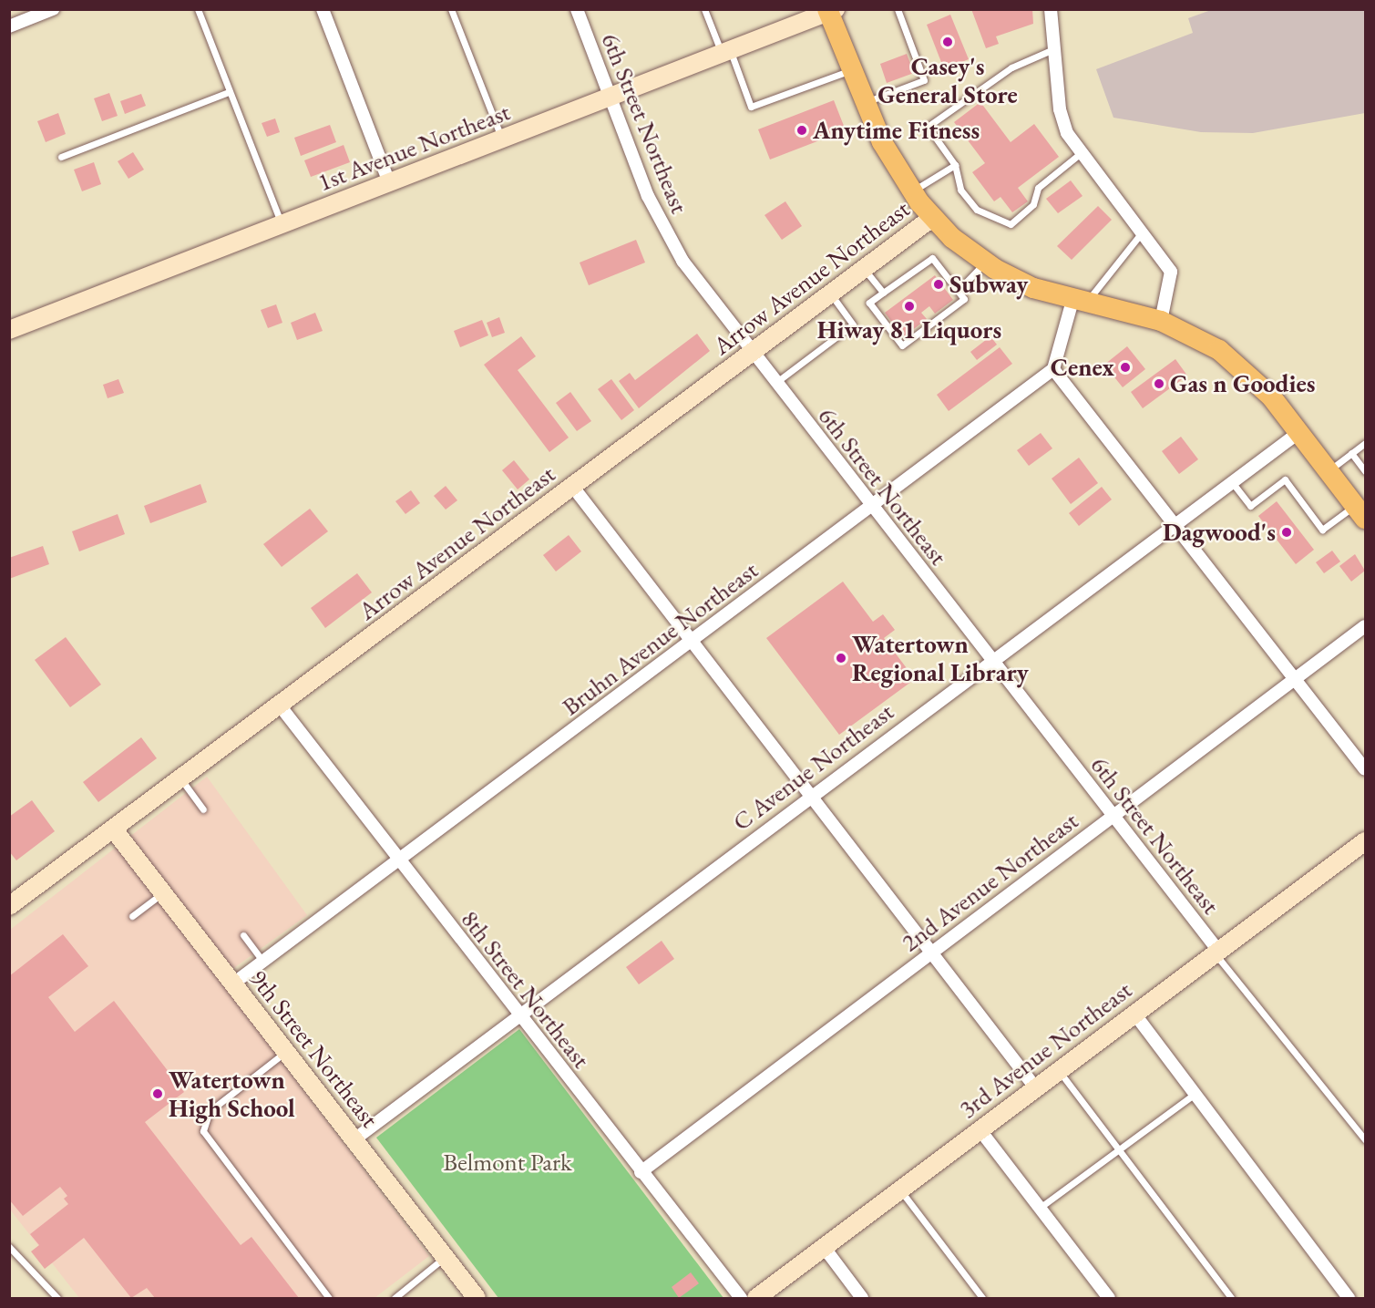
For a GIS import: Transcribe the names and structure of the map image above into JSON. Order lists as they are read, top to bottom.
{
  "streets": {
    "street": [
      "6th Street Northeast",
      "1st Avenue Northeast",
      "Arrow Avenue Northeast",
      "Bruhn Avenue Northeast",
      "C Avenue Northeast",
      "2nd Avenue Northeast",
      "8th Street Northeast",
      "9th Street Northeast",
      "3rd Avenue Northeast"
    ]
  },
  "crossings": [
    ["6th Street Northeast", "1st Avenue Northeast"],
    ["6th Street Northeast", "Arrow Avenue Northeast"],
    ["6th Street Northeast", "Bruhn Avenue Northeast"],
    ["6th Street Northeast", "C Avenue Northeast"],
    ["6th Street Northeast", "2nd Avenue Northeast"],
    ["6th Street Northeast", "3rd Avenue Northeast"],
    ["Arrow Avenue Northeast", "8th Street Northeast"],
    ["Arrow Avenue Northeast", "9th Street Northeast"],
    ["Bruhn Avenue Northeast", "8th Street Northeast"],
    ["Bruhn Avenue Northeast", "9th Street Northeast"],
    ["C Avenue Northeast", "8th Street Northeast"],
    ["C Avenue Northeast", "9th Street Northeast"],
    ["2nd Avenue Northeast", "8th Street Northeast"]
  ],
  "parks": ["Belmont Park"],
  "places": [
    "Casey's General Store",
    "Anytime Fitness",
    "Subway",
    "Hiway 81 Liquors",
    "Cenex",
    "Gas n Goodies",
    "Dagwood's",
    "Watertown Regional Library",
    "Watertown High School"
  ]
}
